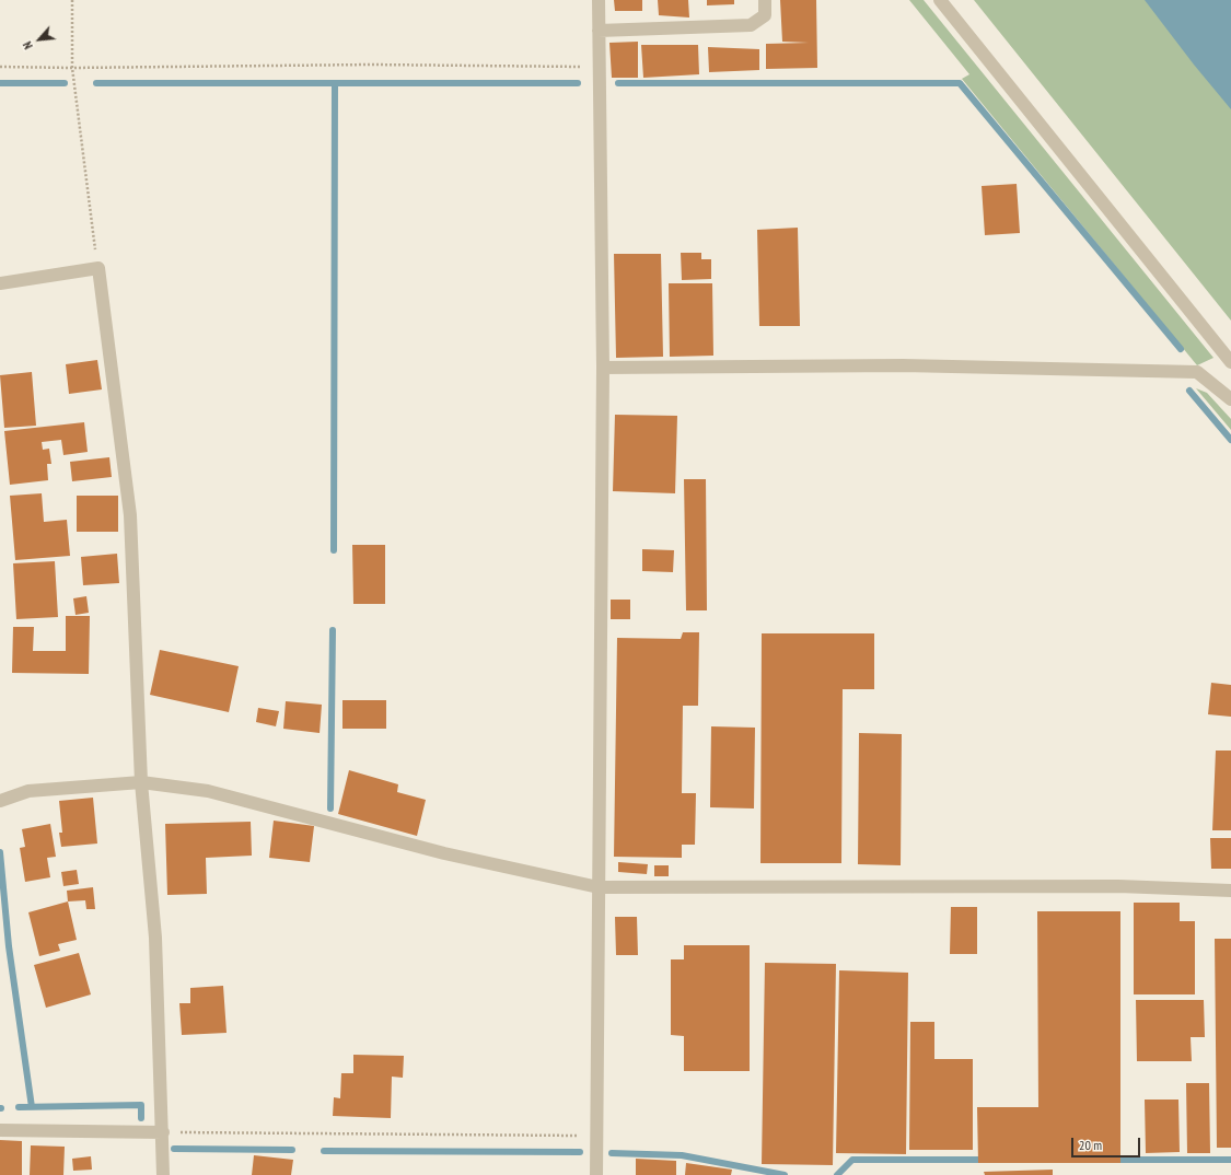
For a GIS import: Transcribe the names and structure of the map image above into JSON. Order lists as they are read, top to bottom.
{
  "scale_bar": "20 m",
  "north": "bottom left"
}
